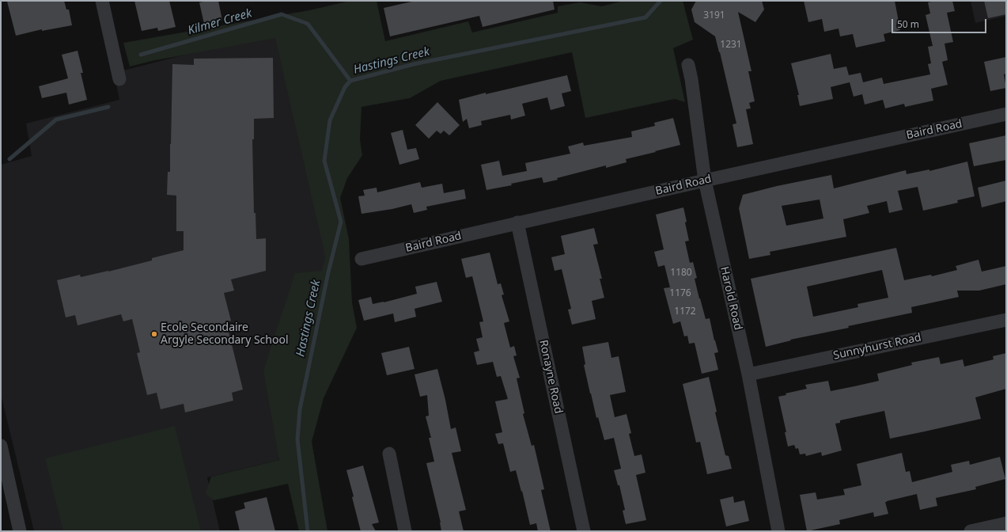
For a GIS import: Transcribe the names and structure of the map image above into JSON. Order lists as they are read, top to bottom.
{
  "streets": {
    "street": [
      "Baird Road",
      "Harold Road",
      "Sunnyhurst Road",
      "Ronayne Road"
    ]
  },
  "crossings": [
    ["Baird Road", "Harold Road"],
    ["Baird Road", "Ronayne Road"],
    ["Harold Road", "Sunnyhurst Road"]
  ],
  "water": ["Kilmer Creek", "Hastings Creek"],
  "places": ["Ecole Secondaire Argyle Secondary School"],
  "house_numbers": [
    "3191",
    "1231",
    "1180",
    "1176",
    "1172"
  ],
  "scale_bar": "50 m"
}
